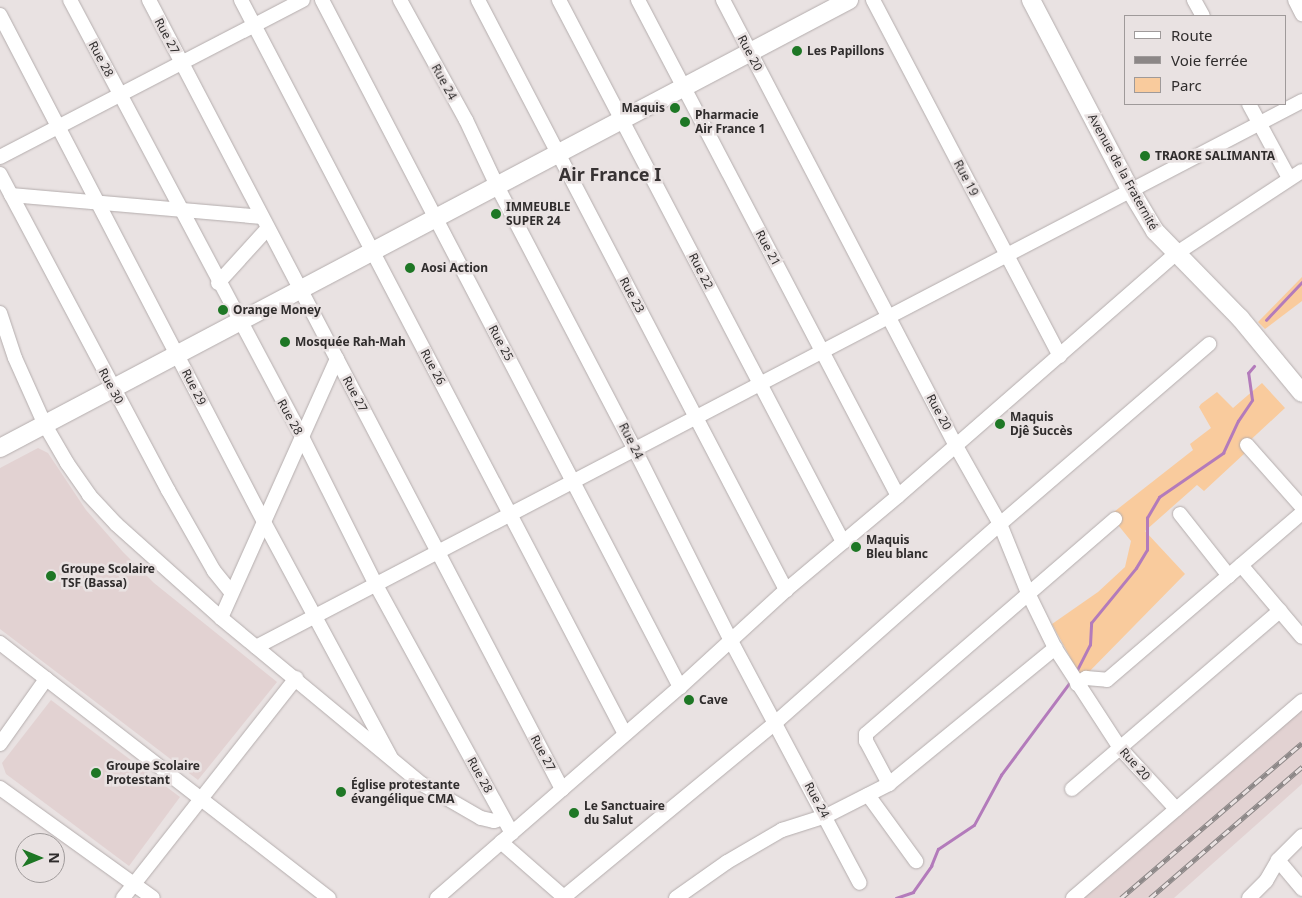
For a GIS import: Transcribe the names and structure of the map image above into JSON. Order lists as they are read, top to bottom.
{
  "streets": {
    "main road": ["Avenue de la Fraternité"],
    "street": [
      "Rue 27",
      "Rue 20",
      "Rue 28",
      "Rue 24",
      "Rue 19",
      "Rue 21",
      "Rue 22",
      "Rue 23",
      "Rue 25",
      "Rue 26",
      "Rue 30",
      "Rue 29"
    ]
  },
  "districts": ["Air France I"],
  "places": [
    "Les Papillons",
    "Maquis",
    "Pharmacie Air France 1",
    "TRAORE SALIMANTA",
    "IMMEUBLE SUPER 24",
    "Aosi Action",
    "Orange Money",
    "Mosquée Rah-Mah",
    "Maquis Djê Succès",
    "Maquis Bleu blanc",
    "Groupe Scolaire TSF (Bassa)",
    "Cave",
    "Groupe Scolaire Protestant",
    "Église protestante évangélique CMA",
    "Le Sanctuaire du Salut"
  ],
  "legend": ["Route", "Voie ferrée", "Parc"],
  "north": "right"
}
